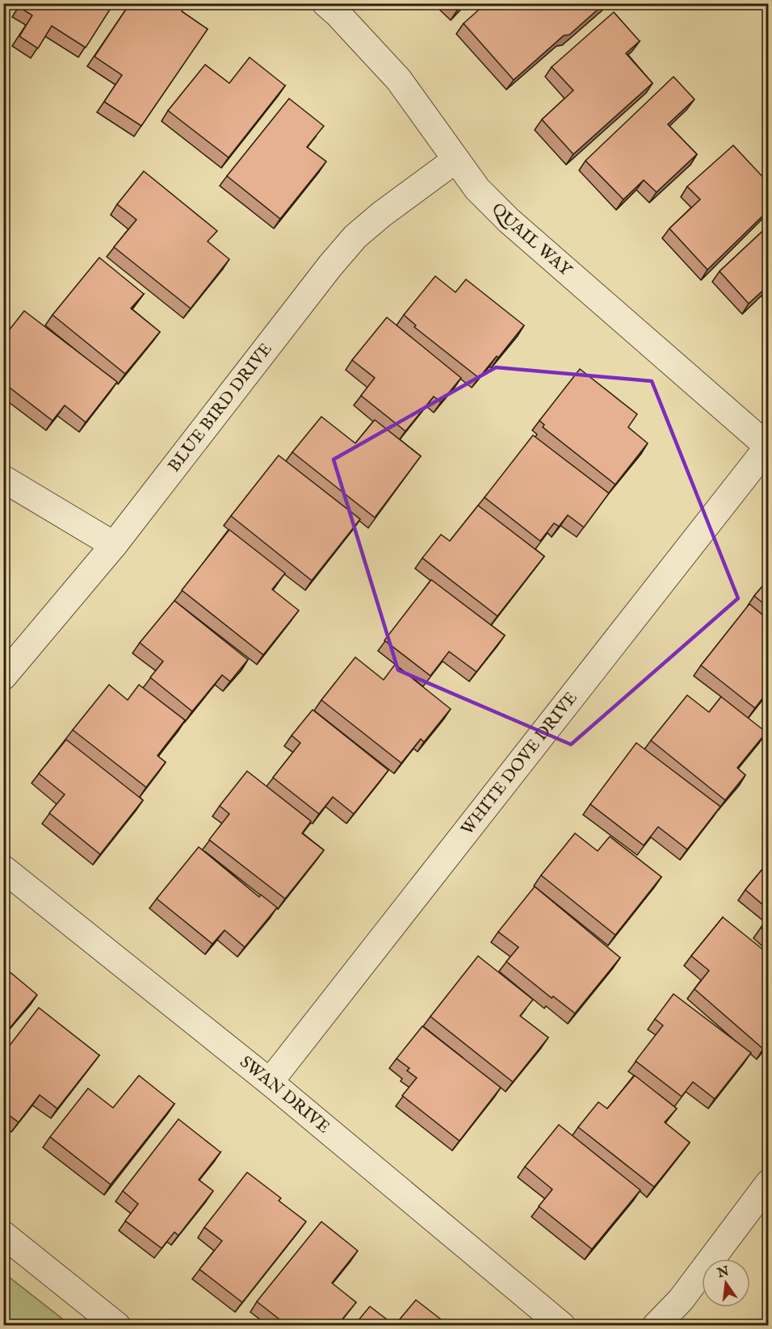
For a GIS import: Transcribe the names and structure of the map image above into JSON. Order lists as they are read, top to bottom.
{
  "streets": {
    "street": [
      "QUAIL WAY",
      "BLUE BIRD DRIVE",
      "WHITE DOVE DRIVE",
      "SWAN DRIVE"
    ]
  },
  "crossings": [
    ["QUAIL WAY", "BLUE BIRD DRIVE"],
    ["QUAIL WAY", "WHITE DOVE DRIVE"],
    ["WHITE DOVE DRIVE", "SWAN DRIVE"]
  ],
  "north": "top"
}
